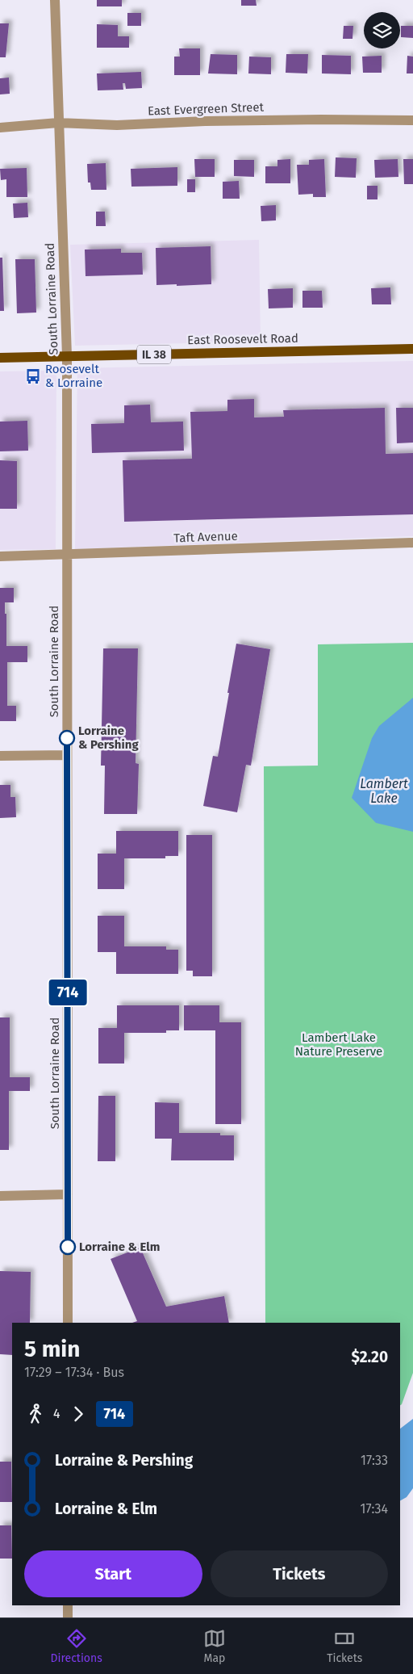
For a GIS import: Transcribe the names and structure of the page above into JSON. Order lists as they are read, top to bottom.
{
  "streets": {
    "main road": ["East Roosevelt Road", "IL 38"],
    "street": ["East Evergreen Street", "South Lorraine Road", "Taft Avenue"]
  },
  "crossings": [
    ["East Evergreen Street", "South Lorraine Road"],
    ["South Lorraine Road", "East Roosevelt Road"],
    ["South Lorraine Road", "Taft Avenue"]
  ],
  "water": ["Lambert Lake"],
  "parks": ["Lambert Lake Nature Preserve"],
  "places": {
    "bus stop": ["Roosevelt & Lorraine"],
    "other": ["Lorraine & Pershing", "Lorraine & Elm"]
  },
  "lines": ["bus line 714"],
  "page": {
    "on_map": "714",
    "heading": ["5 min", "17:29 – 17:34 · Bus", "$2.20"],
    "legs": ["4", "714"],
    "list": [
      {
        "name": "Lorraine & Pershing",
        "value": "17:33"
      },
      {
        "name": "Lorraine & Elm",
        "value": "17:34"
      }
    ],
    "buttons": ["Start", "Tickets"],
    "tabs": ["Directions", "Map", "Tickets"]
  }
}
